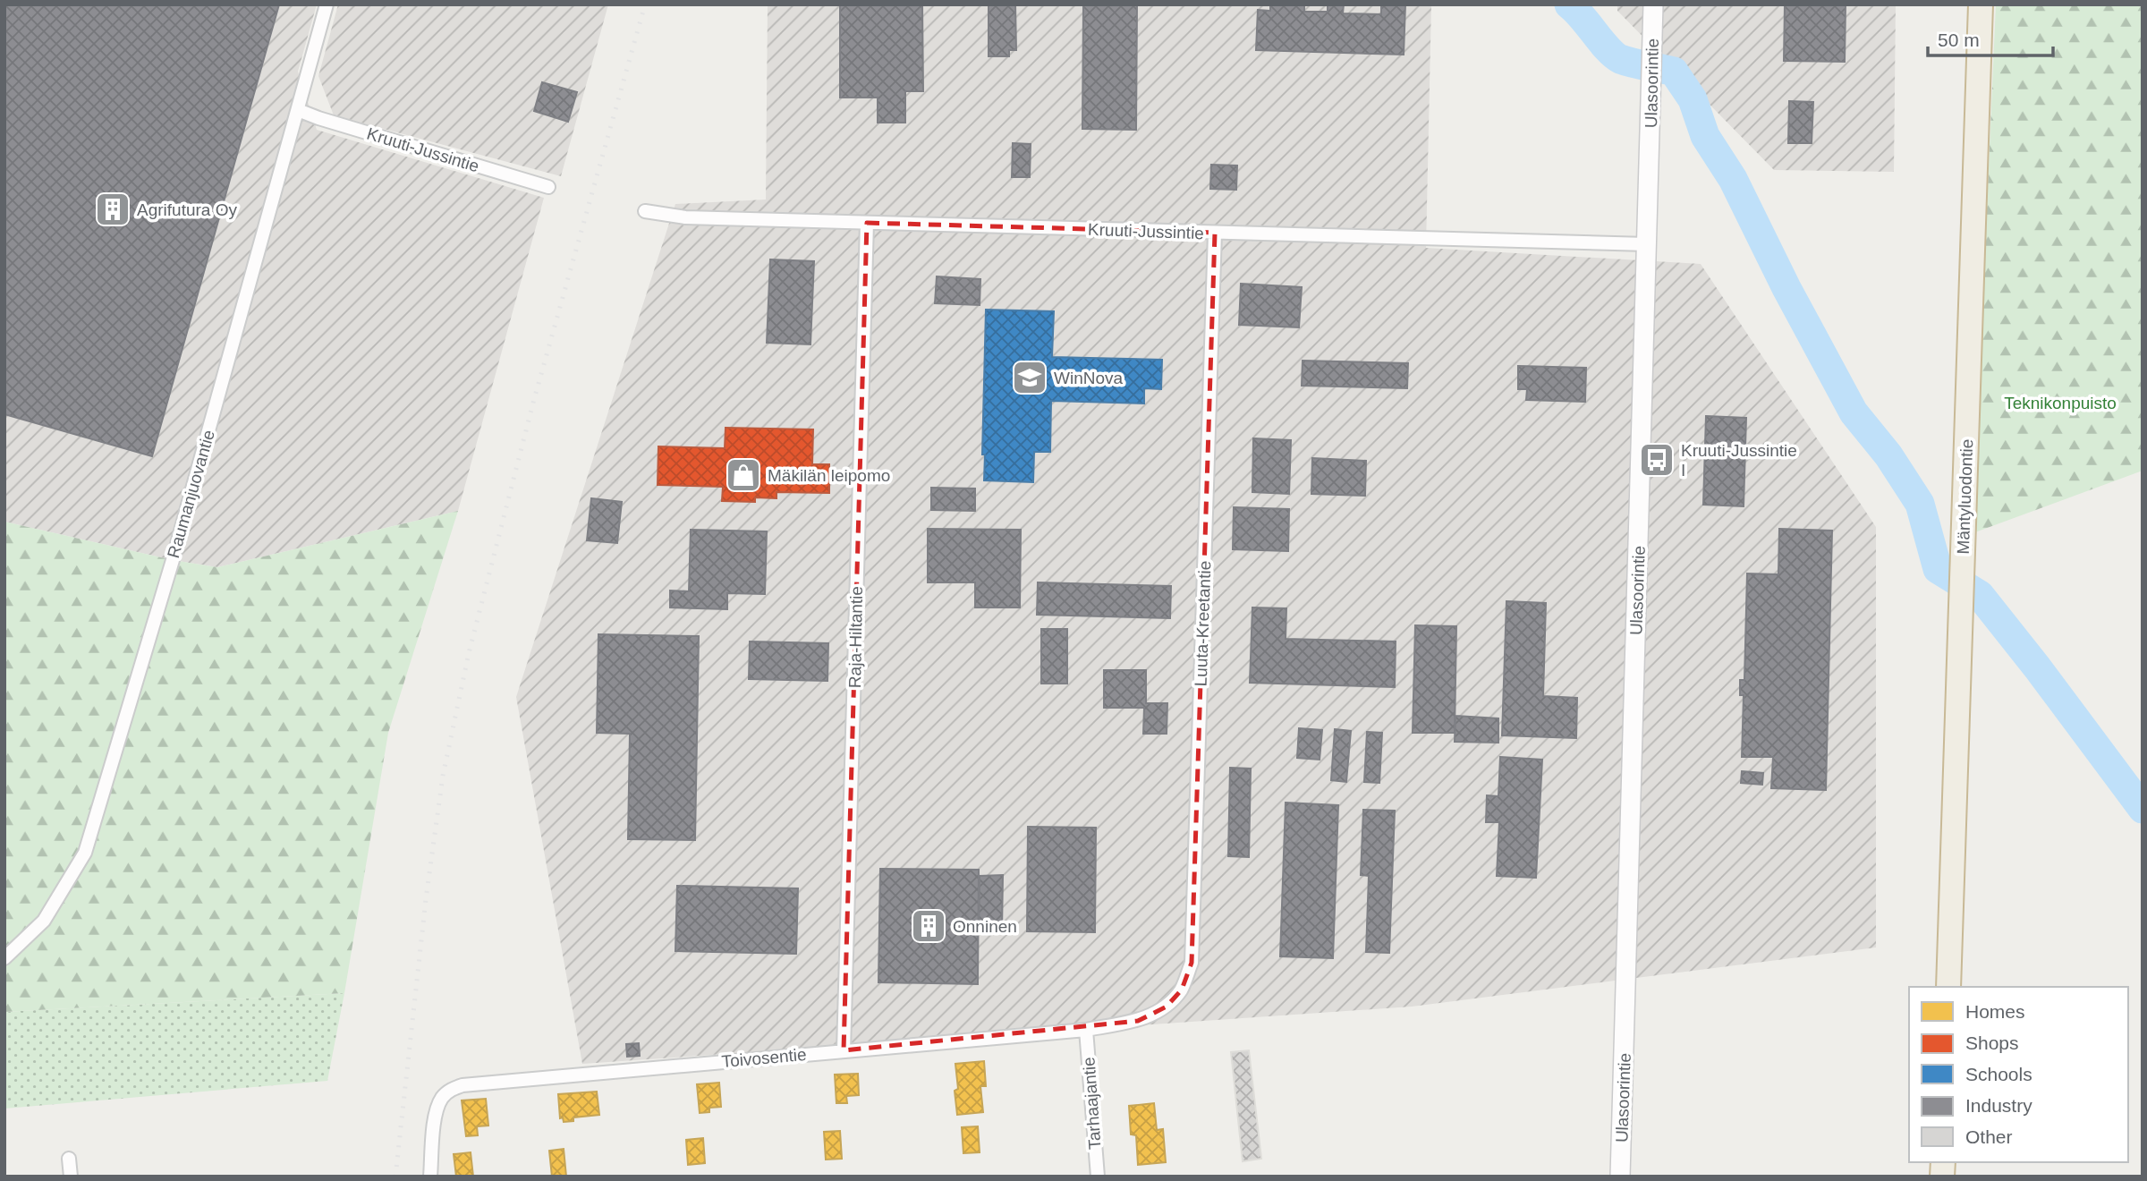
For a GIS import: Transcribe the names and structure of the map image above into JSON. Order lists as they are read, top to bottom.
{
  "streets": {
    "highway": ["Mäntyluodontie"],
    "street": [
      "Ulasoorintie",
      "Kruuti-Jussintie",
      "Raumanjuovantie",
      "Luuta-Kreetantie",
      "Raja-Hiltantie",
      "Toivosentie",
      "Tarhaajantie"
    ]
  },
  "crossings": [
    ["Ulasoorintie", "Kruuti-Jussintie"],
    ["Kruuti-Jussintie", "Raumanjuovantie"],
    ["Kruuti-Jussintie", "Luuta-Kreetantie"],
    ["Kruuti-Jussintie", "Raja-Hiltantie"],
    ["Luuta-Kreetantie", "Toivosentie"],
    ["Raja-Hiltantie", "Toivosentie"],
    ["Toivosentie", "Tarhaajantie"]
  ],
  "parks": ["Teknikonpuisto"],
  "places": {
    "building": ["Agrifutura Oy", "Onninen"],
    "school or university": ["WinNova"],
    "bus stop": ["Kruuti-Jussintie I"],
    "shop": ["Mäkilän leipomo"]
  },
  "legend": [
    "Homes",
    "Shops",
    "Schools",
    "Industry",
    "Other"
  ],
  "scale_bar": "50 m"
}
